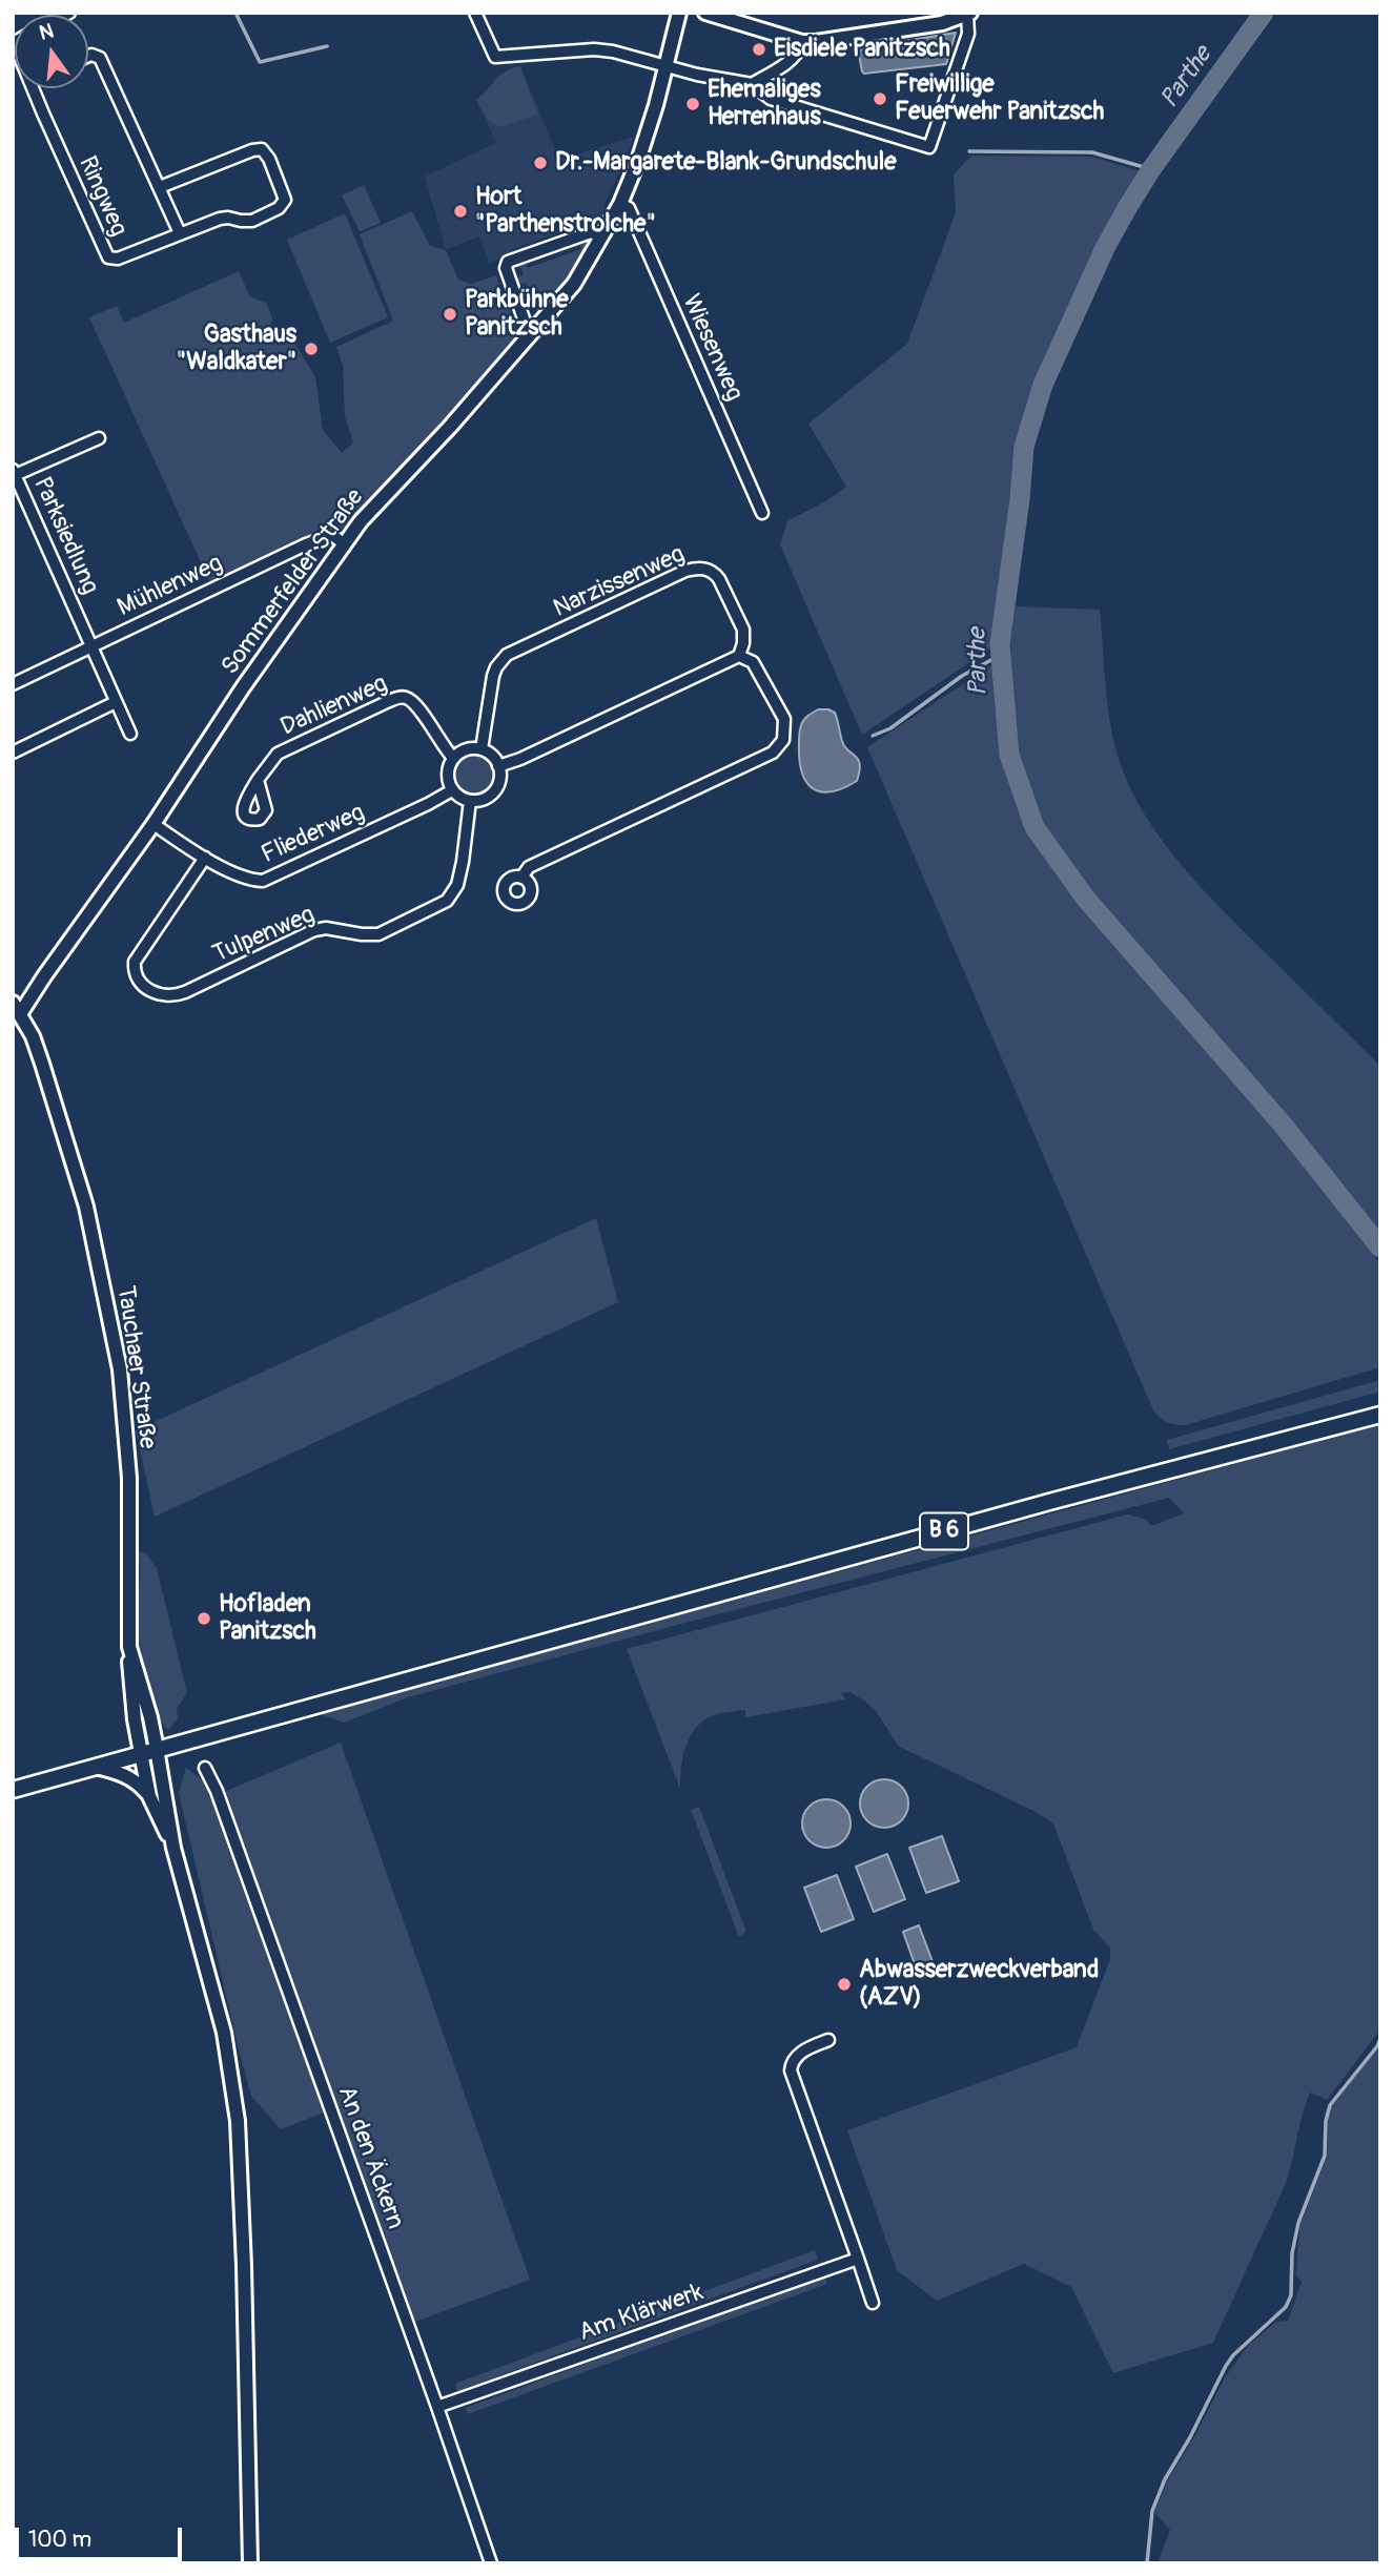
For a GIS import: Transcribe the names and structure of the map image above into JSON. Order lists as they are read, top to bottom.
{
  "streets": {
    "main road": ["B 6"],
    "street": [
      "Ringweg",
      "Wiesenweg",
      "Parksiedlung",
      "Sommerfelder Straße",
      "Narzissenweg",
      "Mühlenweg",
      "Dahlienweg",
      "Fliederweg",
      "Tulpenweg",
      "Tauchaer Straße",
      "An den Äckern",
      "Am Klärwerk"
    ]
  },
  "crossings": [
    ["Wiesenweg", "Sommerfelder Straße"],
    ["Parksiedlung", "Mühlenweg"],
    ["Sommerfelder Straße", "Mühlenweg"],
    ["Sommerfelder Straße", "Fliederweg"],
    ["Sommerfelder Straße", "Tauchaer Straße"],
    ["Narzissenweg", "Dahlienweg"],
    ["Narzissenweg", "Fliederweg"],
    ["Narzissenweg", "Tulpenweg"],
    ["Dahlienweg", "Fliederweg"],
    ["Dahlienweg", "Tulpenweg"],
    ["Fliederweg", "Tulpenweg"],
    ["Tauchaer Straße", "B 6"],
    ["An den Äckern", "Am Klärwerk"]
  ],
  "water": ["Parthe"],
  "places": [
    "Eisdiele Panitzsch",
    "Freiwillige Feuerwehr Panitzsch",
    "Ehemaliges Herrenhaus",
    "Dr.-Margarete-Blank-Grundschule",
    "Hort \"Parthenstrolche\"",
    "Parkbühne Panitzsch",
    "Gasthaus \"Waldkater\"",
    "Hofladen Panitzsch",
    "Abwasserzweckverband (AZV)"
  ],
  "scale_bar": "100 m",
  "north": "top"
}
